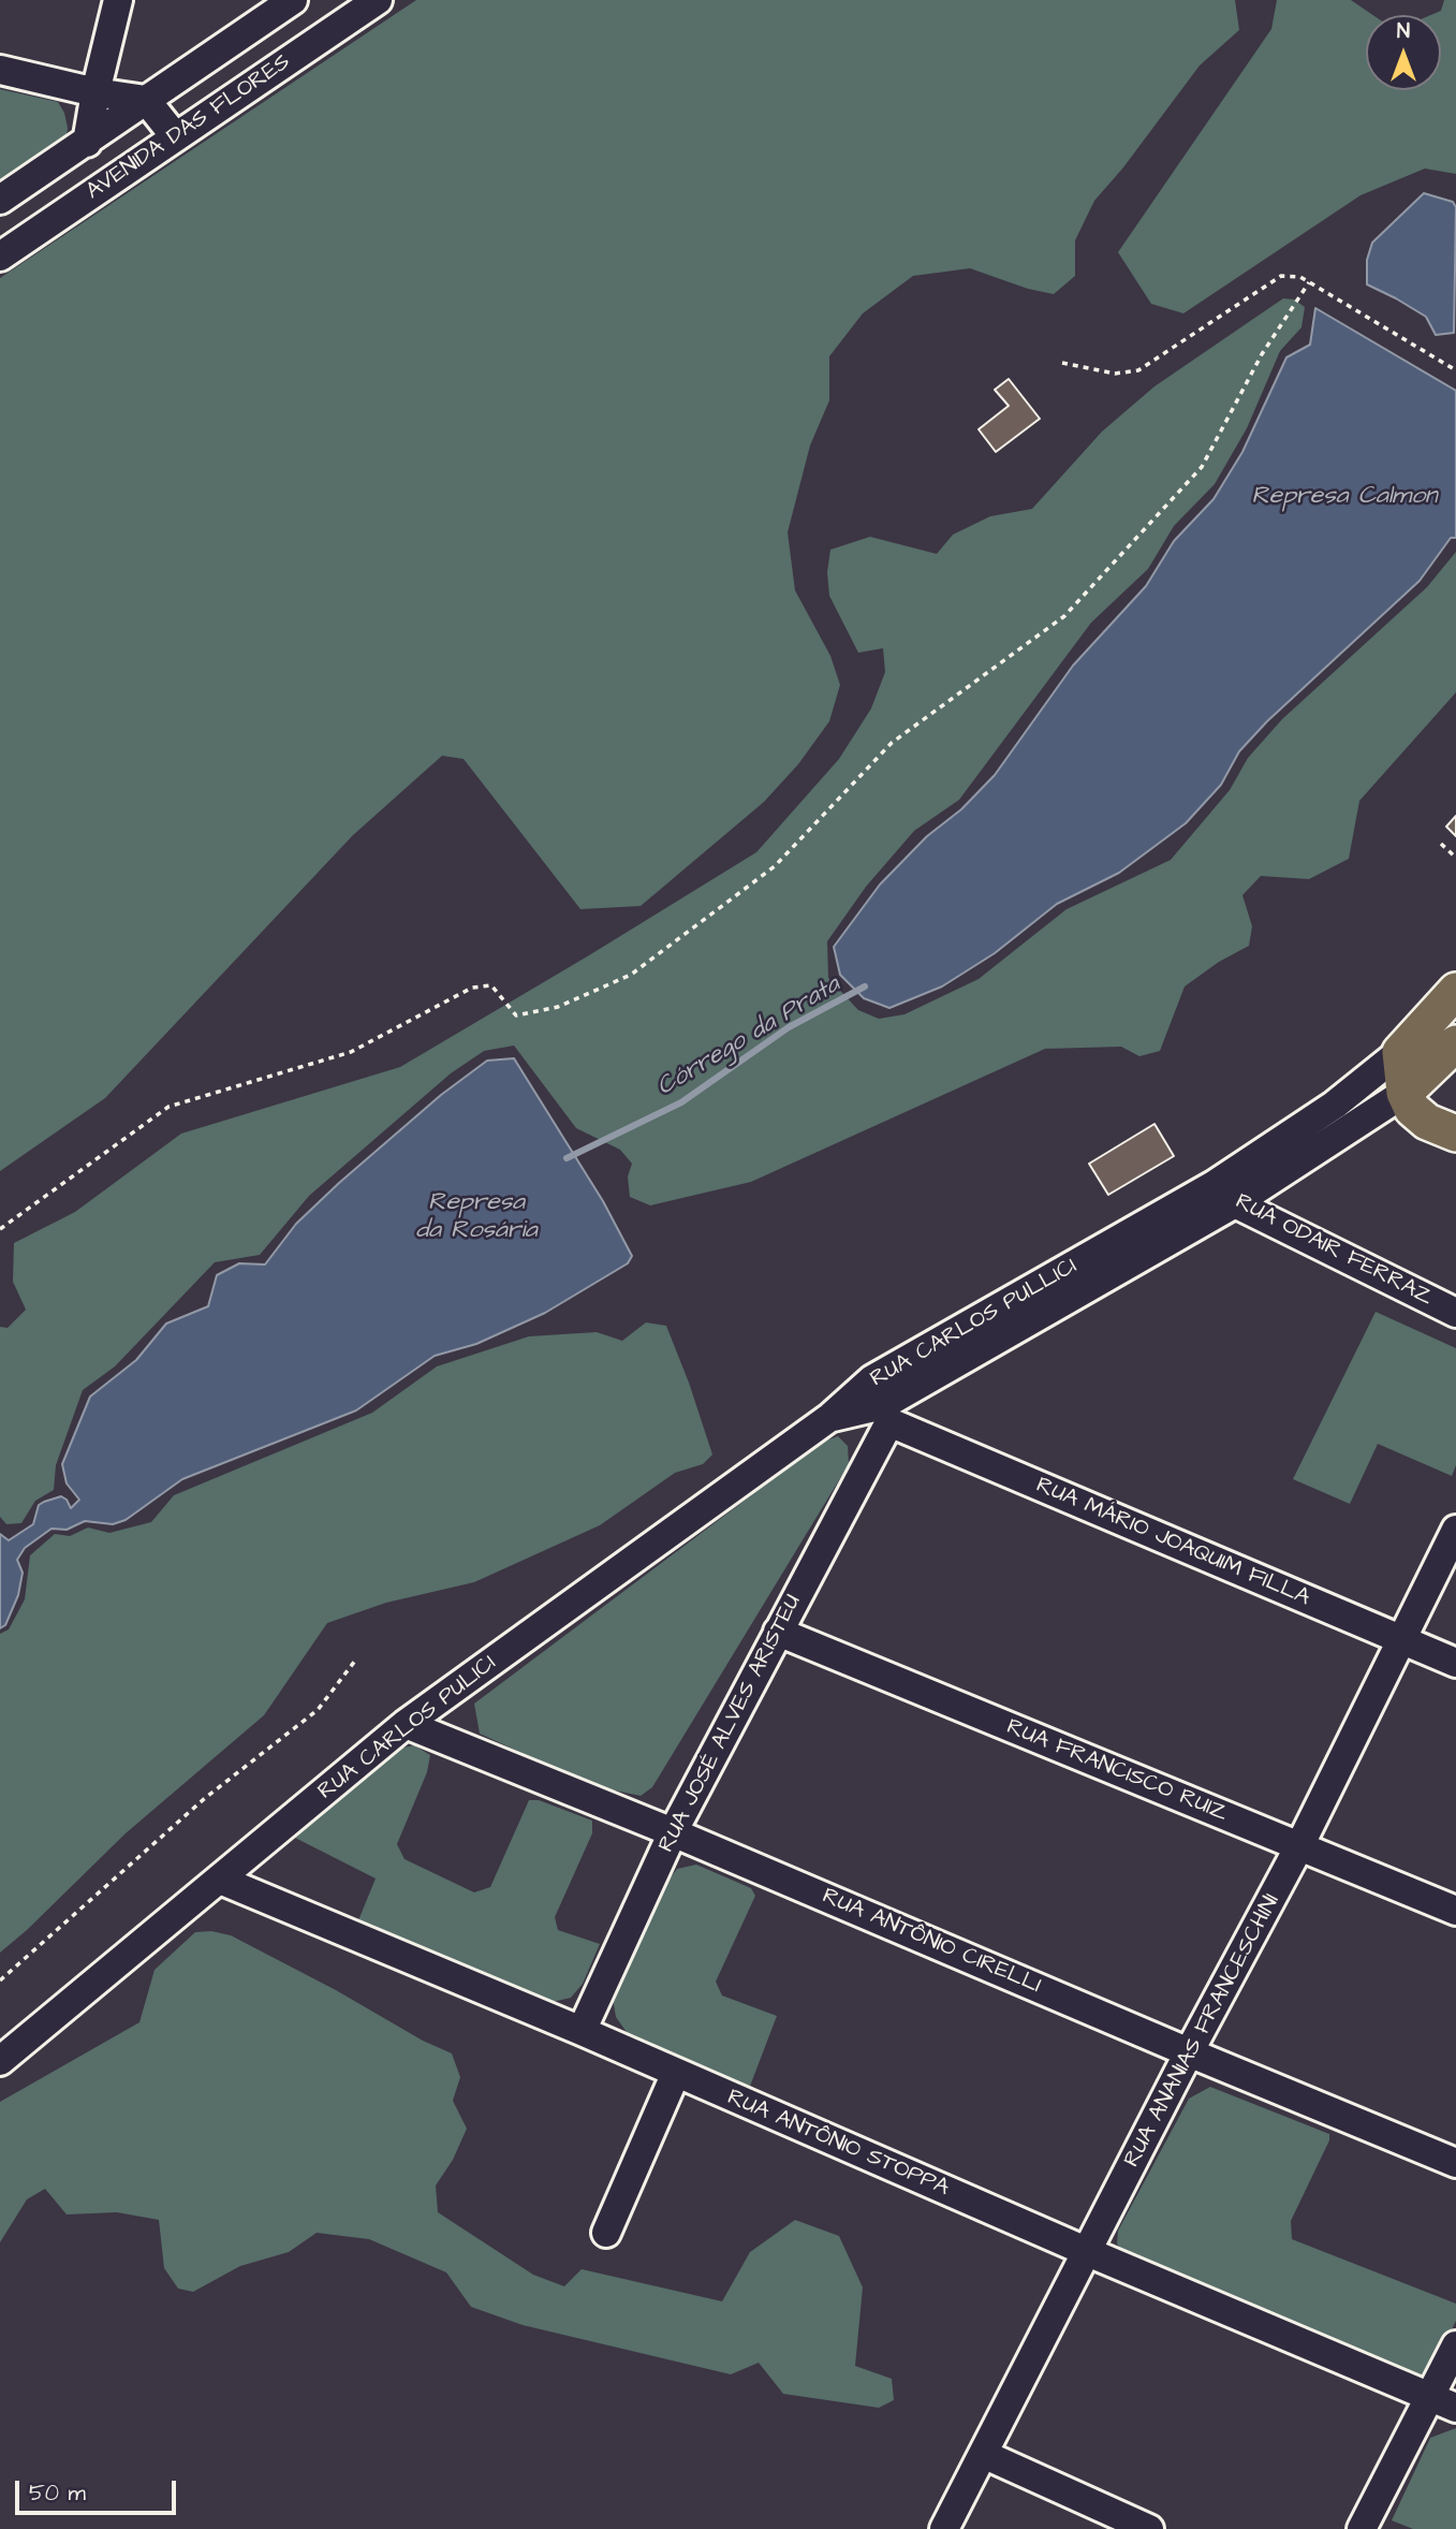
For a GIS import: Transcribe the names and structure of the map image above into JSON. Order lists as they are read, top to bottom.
{
  "streets": {
    "main road": ["RUA CARLOS PULLICI"],
    "street": [
      "AVENIDA DAS FLORES",
      "RUA ODAIR FERRAZ",
      "RUA MÁRIO JOAQUIM FILLA",
      "RUA JOSÉ ALVES ARISTEU",
      "RUA CARLOS PULICI",
      "RUA FRANCISCO RUIZ",
      "RUA ANTÔNIO CIRELLI",
      "RUA ANANIAS FRANCESCHINI",
      "RUA ANTÔNIO STOPPA"
    ]
  },
  "crossings": [
    ["RUA ODAIR FERRAZ", "RUA CARLOS PULLICI"],
    ["RUA CARLOS PULLICI", "RUA MÁRIO JOAQUIM FILLA"],
    ["RUA CARLOS PULLICI", "RUA JOSÉ ALVES ARISTEU"],
    ["RUA CARLOS PULLICI", "RUA CARLOS PULICI"],
    ["RUA MÁRIO JOAQUIM FILLA", "RUA JOSÉ ALVES ARISTEU"],
    ["RUA MÁRIO JOAQUIM FILLA", "RUA ANANIAS FRANCESCHINI"],
    ["RUA JOSÉ ALVES ARISTEU", "RUA FRANCISCO RUIZ"],
    ["RUA JOSÉ ALVES ARISTEU", "RUA ANTÔNIO CIRELLI"],
    ["RUA JOSÉ ALVES ARISTEU", "RUA ANTÔNIO STOPPA"],
    ["RUA CARLOS PULICI", "RUA ANTÔNIO CIRELLI"],
    ["RUA CARLOS PULICI", "RUA ANTÔNIO STOPPA"],
    ["RUA FRANCISCO RUIZ", "RUA ANANIAS FRANCESCHINI"],
    ["RUA ANTÔNIO CIRELLI", "RUA ANANIAS FRANCESCHINI"],
    ["RUA ANANIAS FRANCESCHINI", "RUA ANTÔNIO STOPPA"]
  ],
  "water": ["Represa Calmon", "Córrego da Prata", "Represa da Rosária"],
  "scale_bar": "50 m",
  "north": "top"
}
